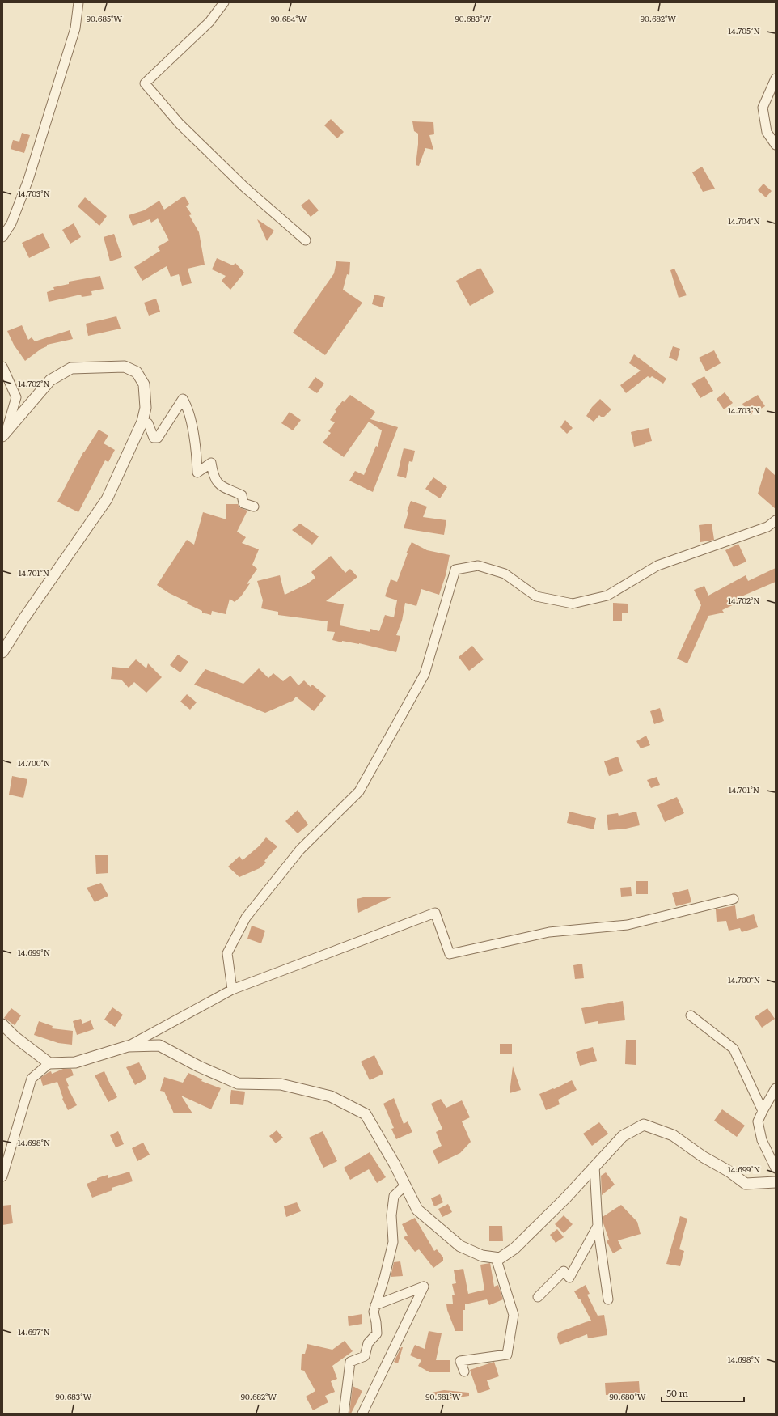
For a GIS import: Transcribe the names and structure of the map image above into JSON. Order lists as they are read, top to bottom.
{
  "scale_bar": "50 m",
  "coordinates": [
    "90.685°W",
    "90.684°W",
    "90.683°W",
    "90.682°W",
    "14.705°N",
    "14.703°N",
    "14.704°N",
    "14.702°N",
    "14.701°N",
    "14.700°N",
    "14.699°N",
    "14.698°N",
    "14.697°N",
    "90.681°W",
    "90.680°W"
  ]
}
